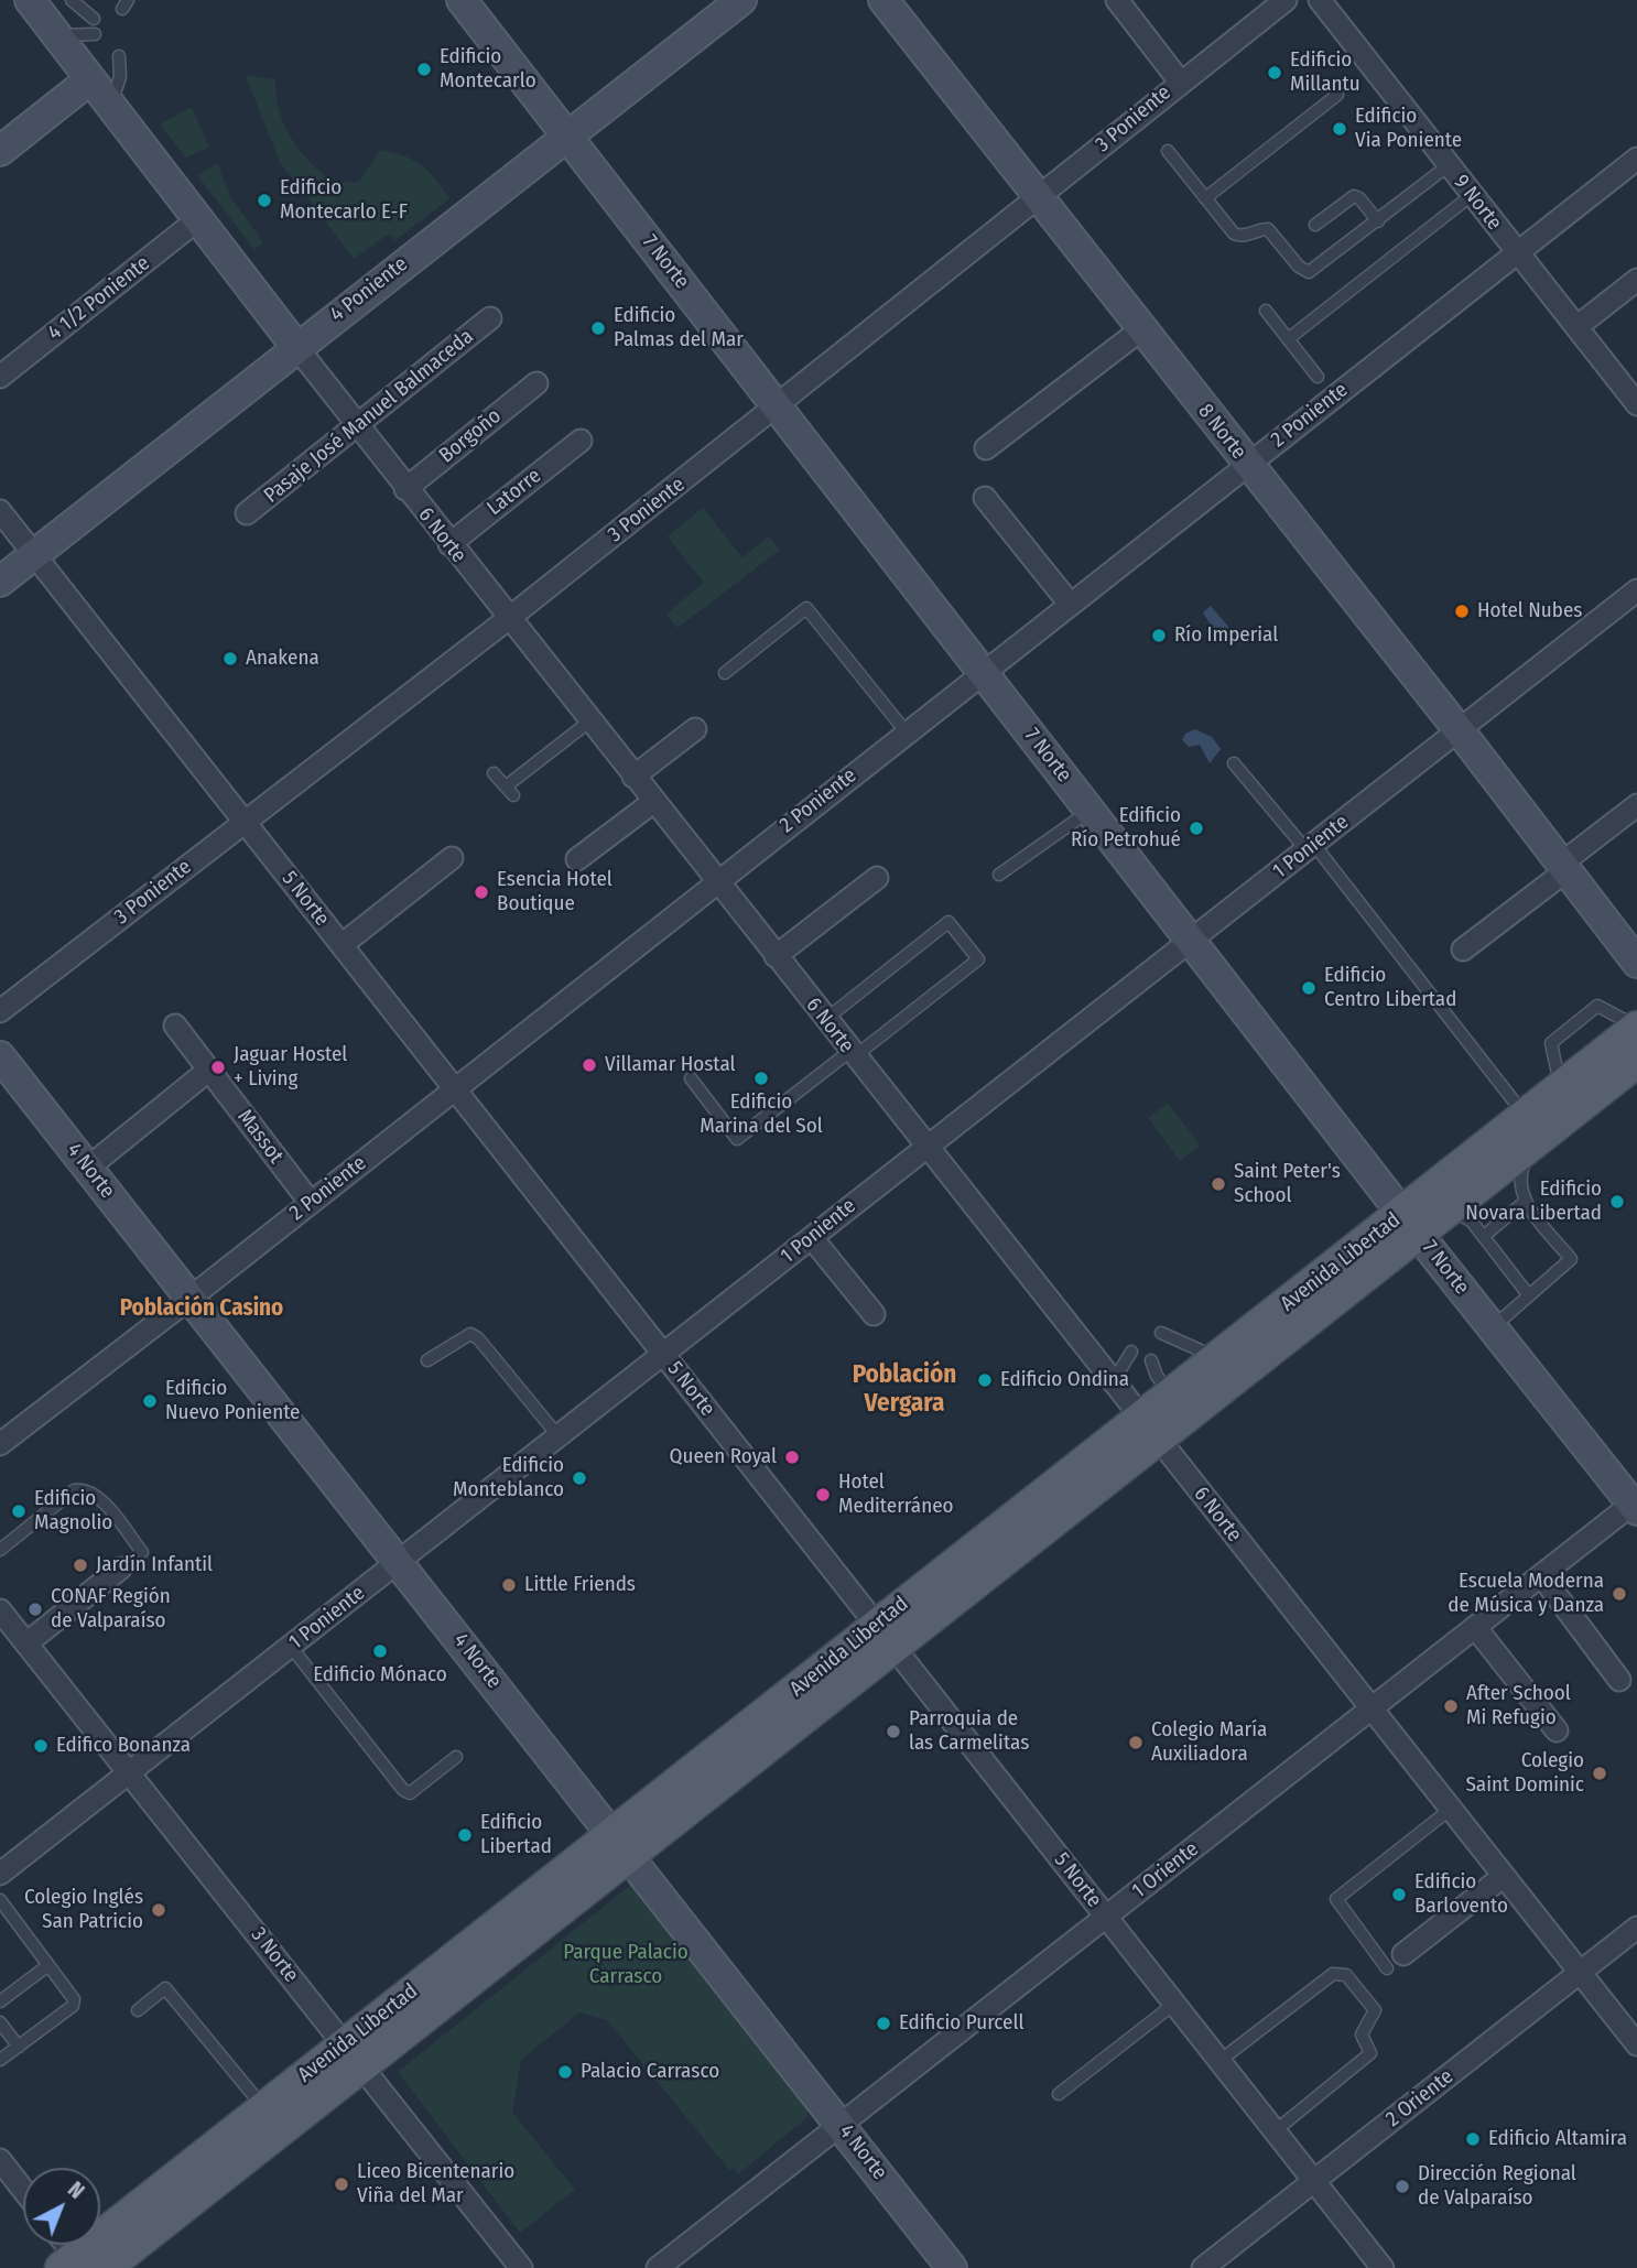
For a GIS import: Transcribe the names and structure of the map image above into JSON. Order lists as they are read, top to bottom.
{
  "streets": {
    "main road": ["Avenida Libertad"],
    "street": [
      "3 Poniente",
      "9 Norte",
      "7 Norte",
      "4 Poniente",
      "4 1/2 Poniente",
      "2 Poniente",
      "Pasaje José Manuel Balmaceda",
      "8 Norte",
      "Borgoño",
      "Latorre",
      "6 Norte",
      "1 Poniente",
      "5 Norte",
      "Massot",
      "4 Norte",
      "1 Oriente",
      "3 Norte",
      "2 Oriente"
    ]
  },
  "crossings": [
    ["3 Poniente", "7 Norte"],
    ["3 Poniente", "8 Norte"],
    ["3 Poniente", "6 Norte"],
    ["3 Poniente", "5 Norte"],
    ["9 Norte", "2 Poniente"],
    ["7 Norte", "4 Poniente"],
    ["7 Norte", "2 Poniente"],
    ["7 Norte", "1 Poniente"],
    ["7 Norte", "Avenida Libertad"],
    ["7 Norte", "1 Oriente"],
    ["4 Poniente", "6 Norte"],
    ["4 Poniente", "5 Norte"],
    ["4 1/2 Poniente", "6 Norte"],
    ["2 Poniente", "8 Norte"],
    ["2 Poniente", "6 Norte"],
    ["2 Poniente", "5 Norte"],
    ["2 Poniente", "Massot"],
    ["2 Poniente", "4 Norte"],
    ["Pasaje José Manuel Balmaceda", "6 Norte"],
    ["8 Norte", "1 Poniente"],
    ["Borgoño", "6 Norte"],
    ["Latorre", "6 Norte"],
    ["6 Norte", "1 Poniente"],
    ["6 Norte", "Avenida Libertad"],
    ["6 Norte", "1 Oriente"],
    ["6 Norte", "2 Oriente"],
    ["1 Poniente", "5 Norte"],
    ["1 Poniente", "4 Norte"],
    ["1 Poniente", "3 Norte"],
    ["5 Norte", "Avenida Libertad"],
    ["5 Norte", "1 Oriente"],
    ["5 Norte", "2 Oriente"],
    ["4 Norte", "Avenida Libertad"],
    ["4 Norte", "1 Oriente"],
    ["Avenida Libertad", "3 Norte"]
  ],
  "districts": ["Población Casino", "Población Vergara"],
  "parks": ["Parque Palacio Carrasco"],
  "places": [
    "Edificio Montecarlo",
    "Edificio Millantu",
    "Edificio Via Poniente",
    "Edificio Montecarlo E-F",
    "Edificio Palmas del Mar",
    "Hotel Nubes",
    "Río Imperial",
    "Anakena",
    "Edificio Río Petrohué",
    "Esencia Hotel Boutique",
    "Edificio Centro Libertad",
    "Villamar Hostal",
    "Jaguar Hostel + Living",
    "Edificio Marina del Sol",
    "Saint Peter's School",
    "Edificio Novara Libertad",
    "Edificio Ondina",
    "Edificio Nuevo Poniente",
    "Queen Royal",
    "Edificio Monteblanco",
    "Hotel Mediterráneo",
    "Edificio Magnolio",
    "Jardín Infantil",
    "Little Friends",
    "Escuela Moderna de Música y Danza",
    "CONAF Región de Valparaíso",
    "Edificio Mónaco",
    "After School Mi Refugio",
    "Parroquia de las Carmelitas",
    "Colegio María Auxiliadora",
    "Edifico Bonanza",
    "Colegio Saint Dominic",
    "Edificio Libertad",
    "Edificio Barlovento",
    "Colegio Inglés San Patricio",
    "Edificio Purcell",
    "Palacio Carrasco",
    "Edificio Altamira",
    "Liceo Bicentenario Viña del Mar",
    "Dirección Regional de Valparaíso"
  ],
  "north": "top right"
}
